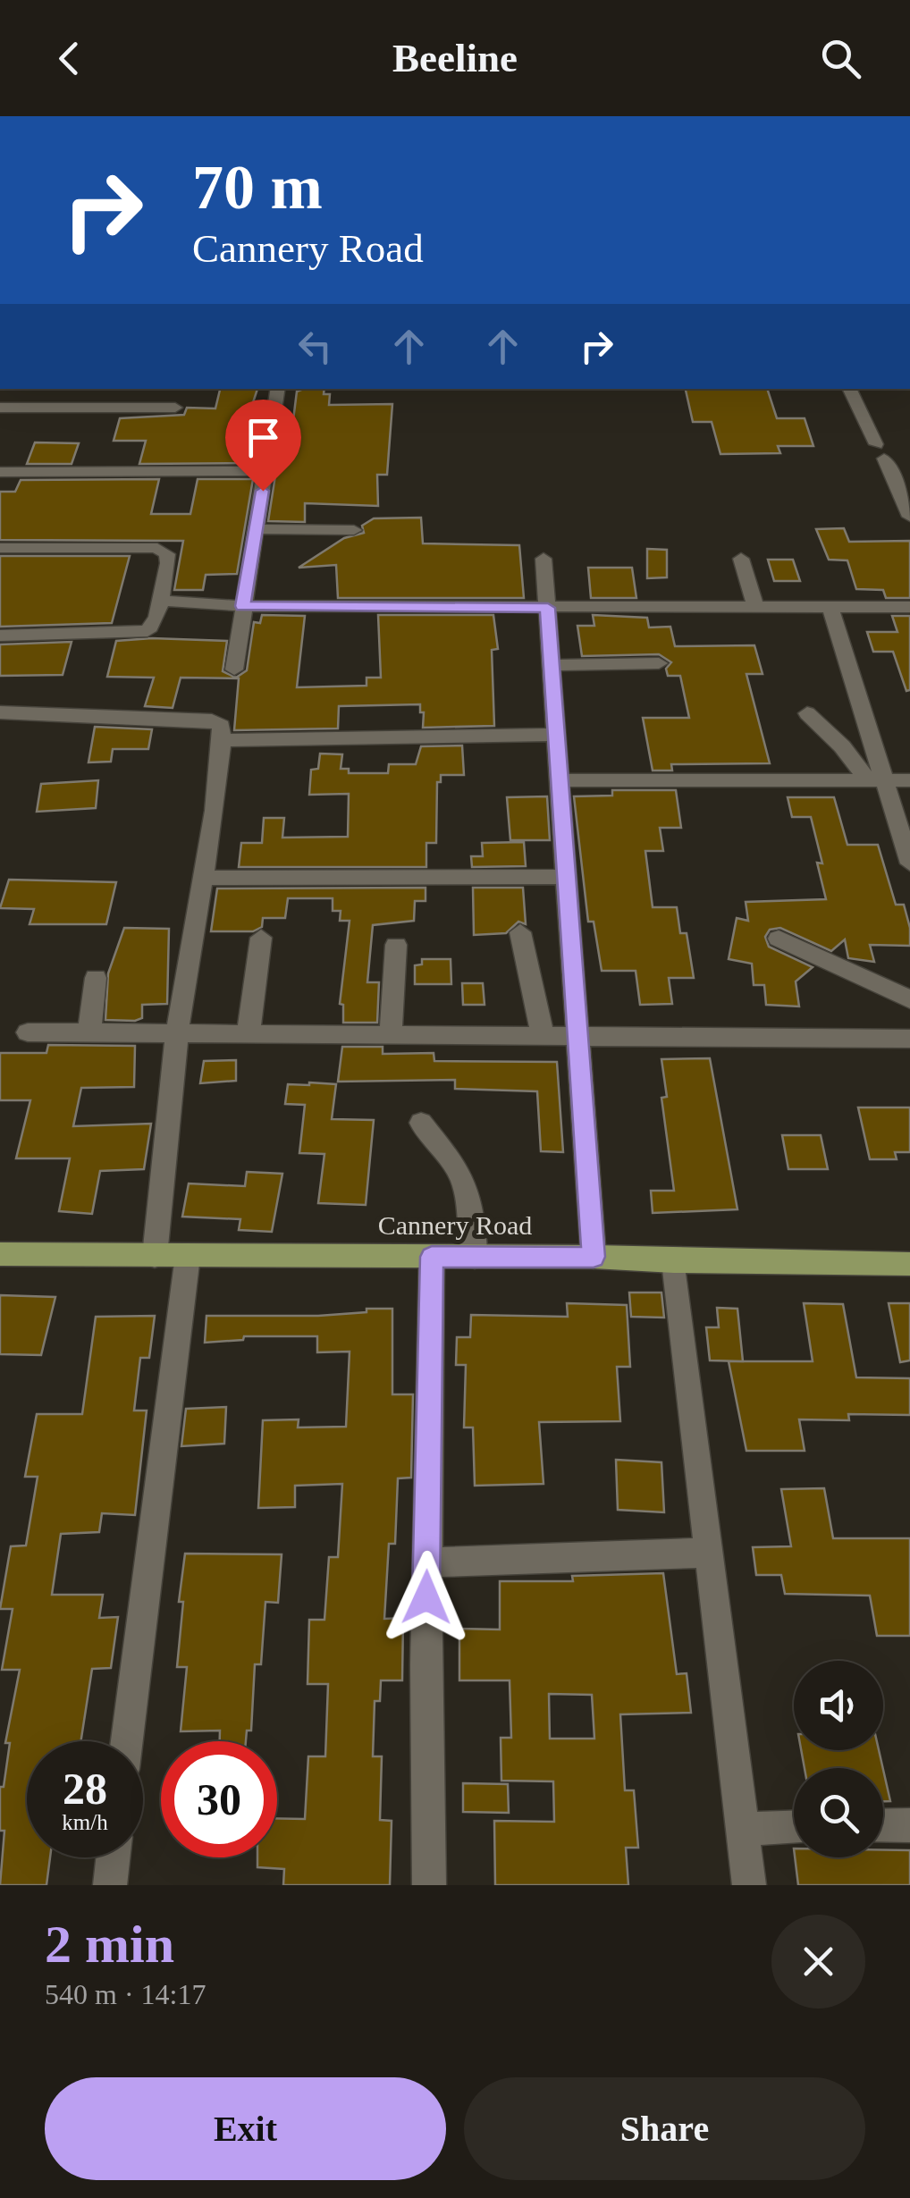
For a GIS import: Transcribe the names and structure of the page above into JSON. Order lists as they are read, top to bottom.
{
  "streets": {
    "main road": ["Cannery Road"]
  },
  "page": {
    "header": "Beeline",
    "turn": ["70 m", "Cannery Road"],
    "speed": "28 km/h",
    "limit": "30",
    "heading": ["2 min", "540 m · 14:17"],
    "buttons": ["Exit", "Share"]
  }
}
